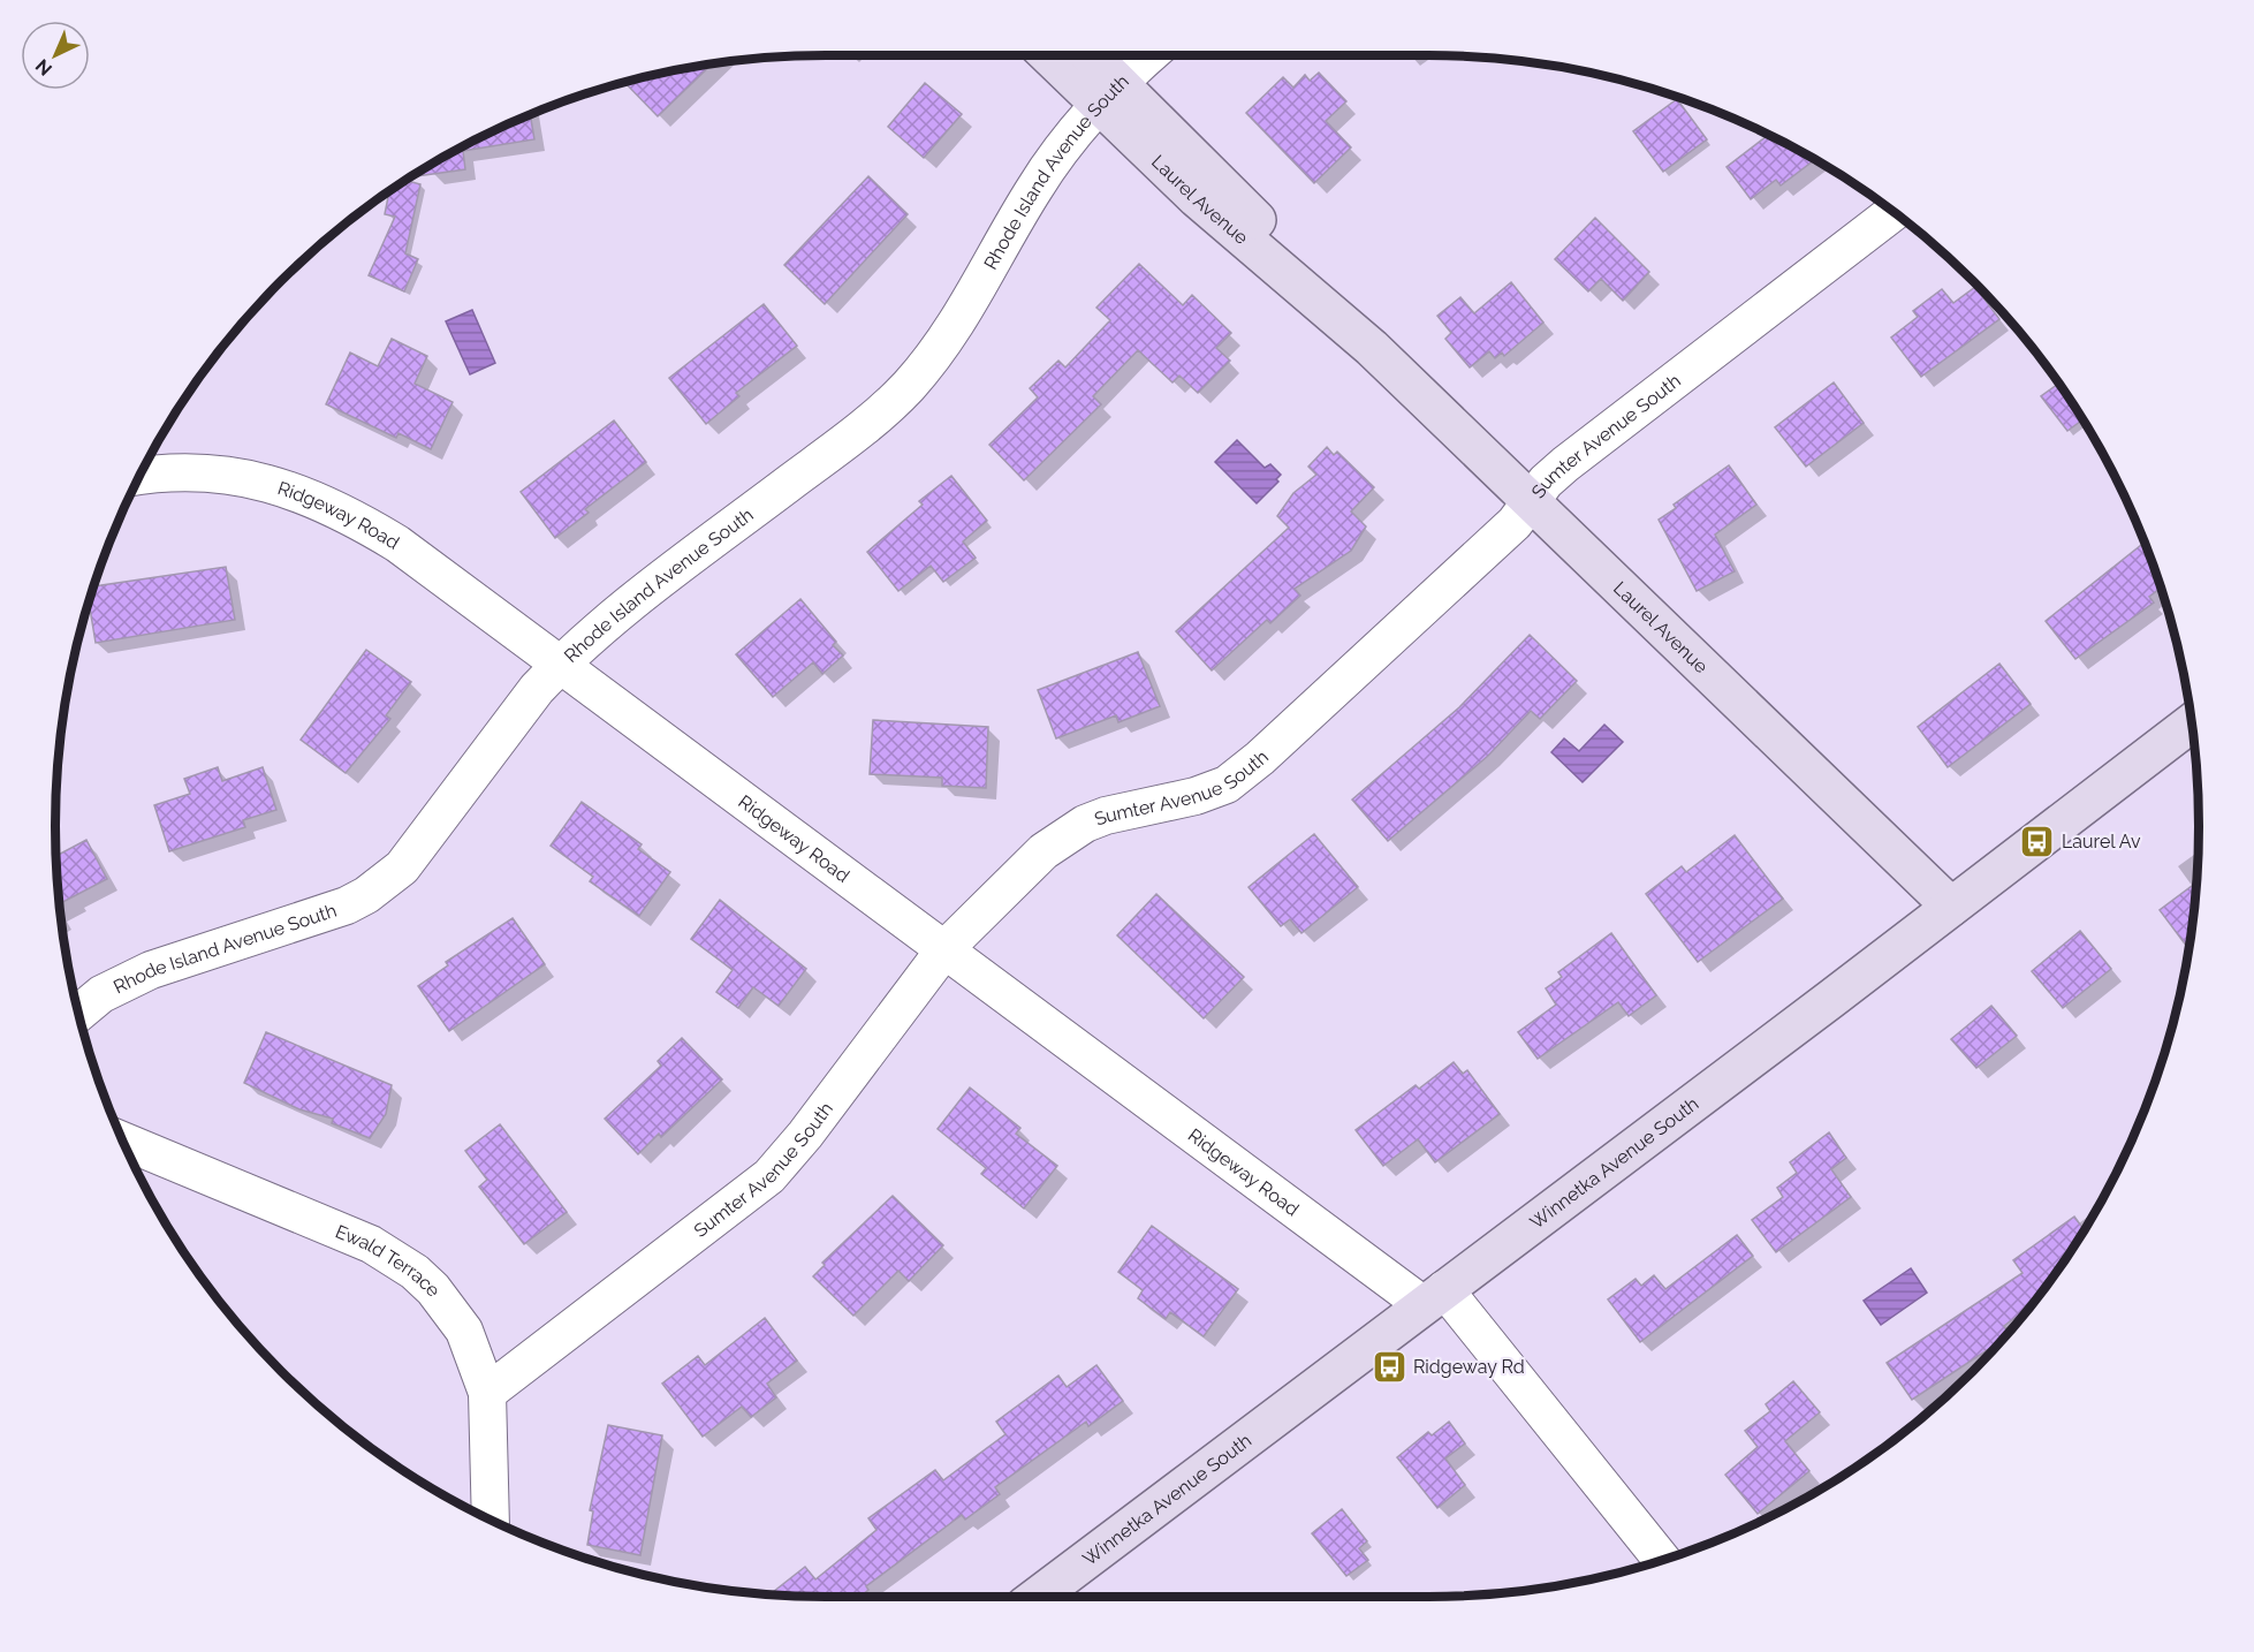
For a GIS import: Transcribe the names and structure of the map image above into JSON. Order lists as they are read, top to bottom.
{
  "streets": {
    "street": [
      "Rhode Island Avenue South",
      "Laurel Avenue",
      "Sumter Avenue South",
      "Ridgeway Road",
      "Winnetka Avenue South",
      "Ewald Terrace"
    ]
  },
  "crossings": [
    ["Rhode Island Avenue South", "Laurel Avenue"],
    ["Rhode Island Avenue South", "Ridgeway Road"],
    ["Laurel Avenue", "Sumter Avenue South"],
    ["Laurel Avenue", "Winnetka Avenue South"],
    ["Sumter Avenue South", "Ridgeway Road"],
    ["Sumter Avenue South", "Ewald Terrace"],
    ["Ridgeway Road", "Winnetka Avenue South"]
  ],
  "places": {
    "bus stop": ["Laurel Av", "Ridgeway Rd"]
  },
  "north": "bottom left"
}
